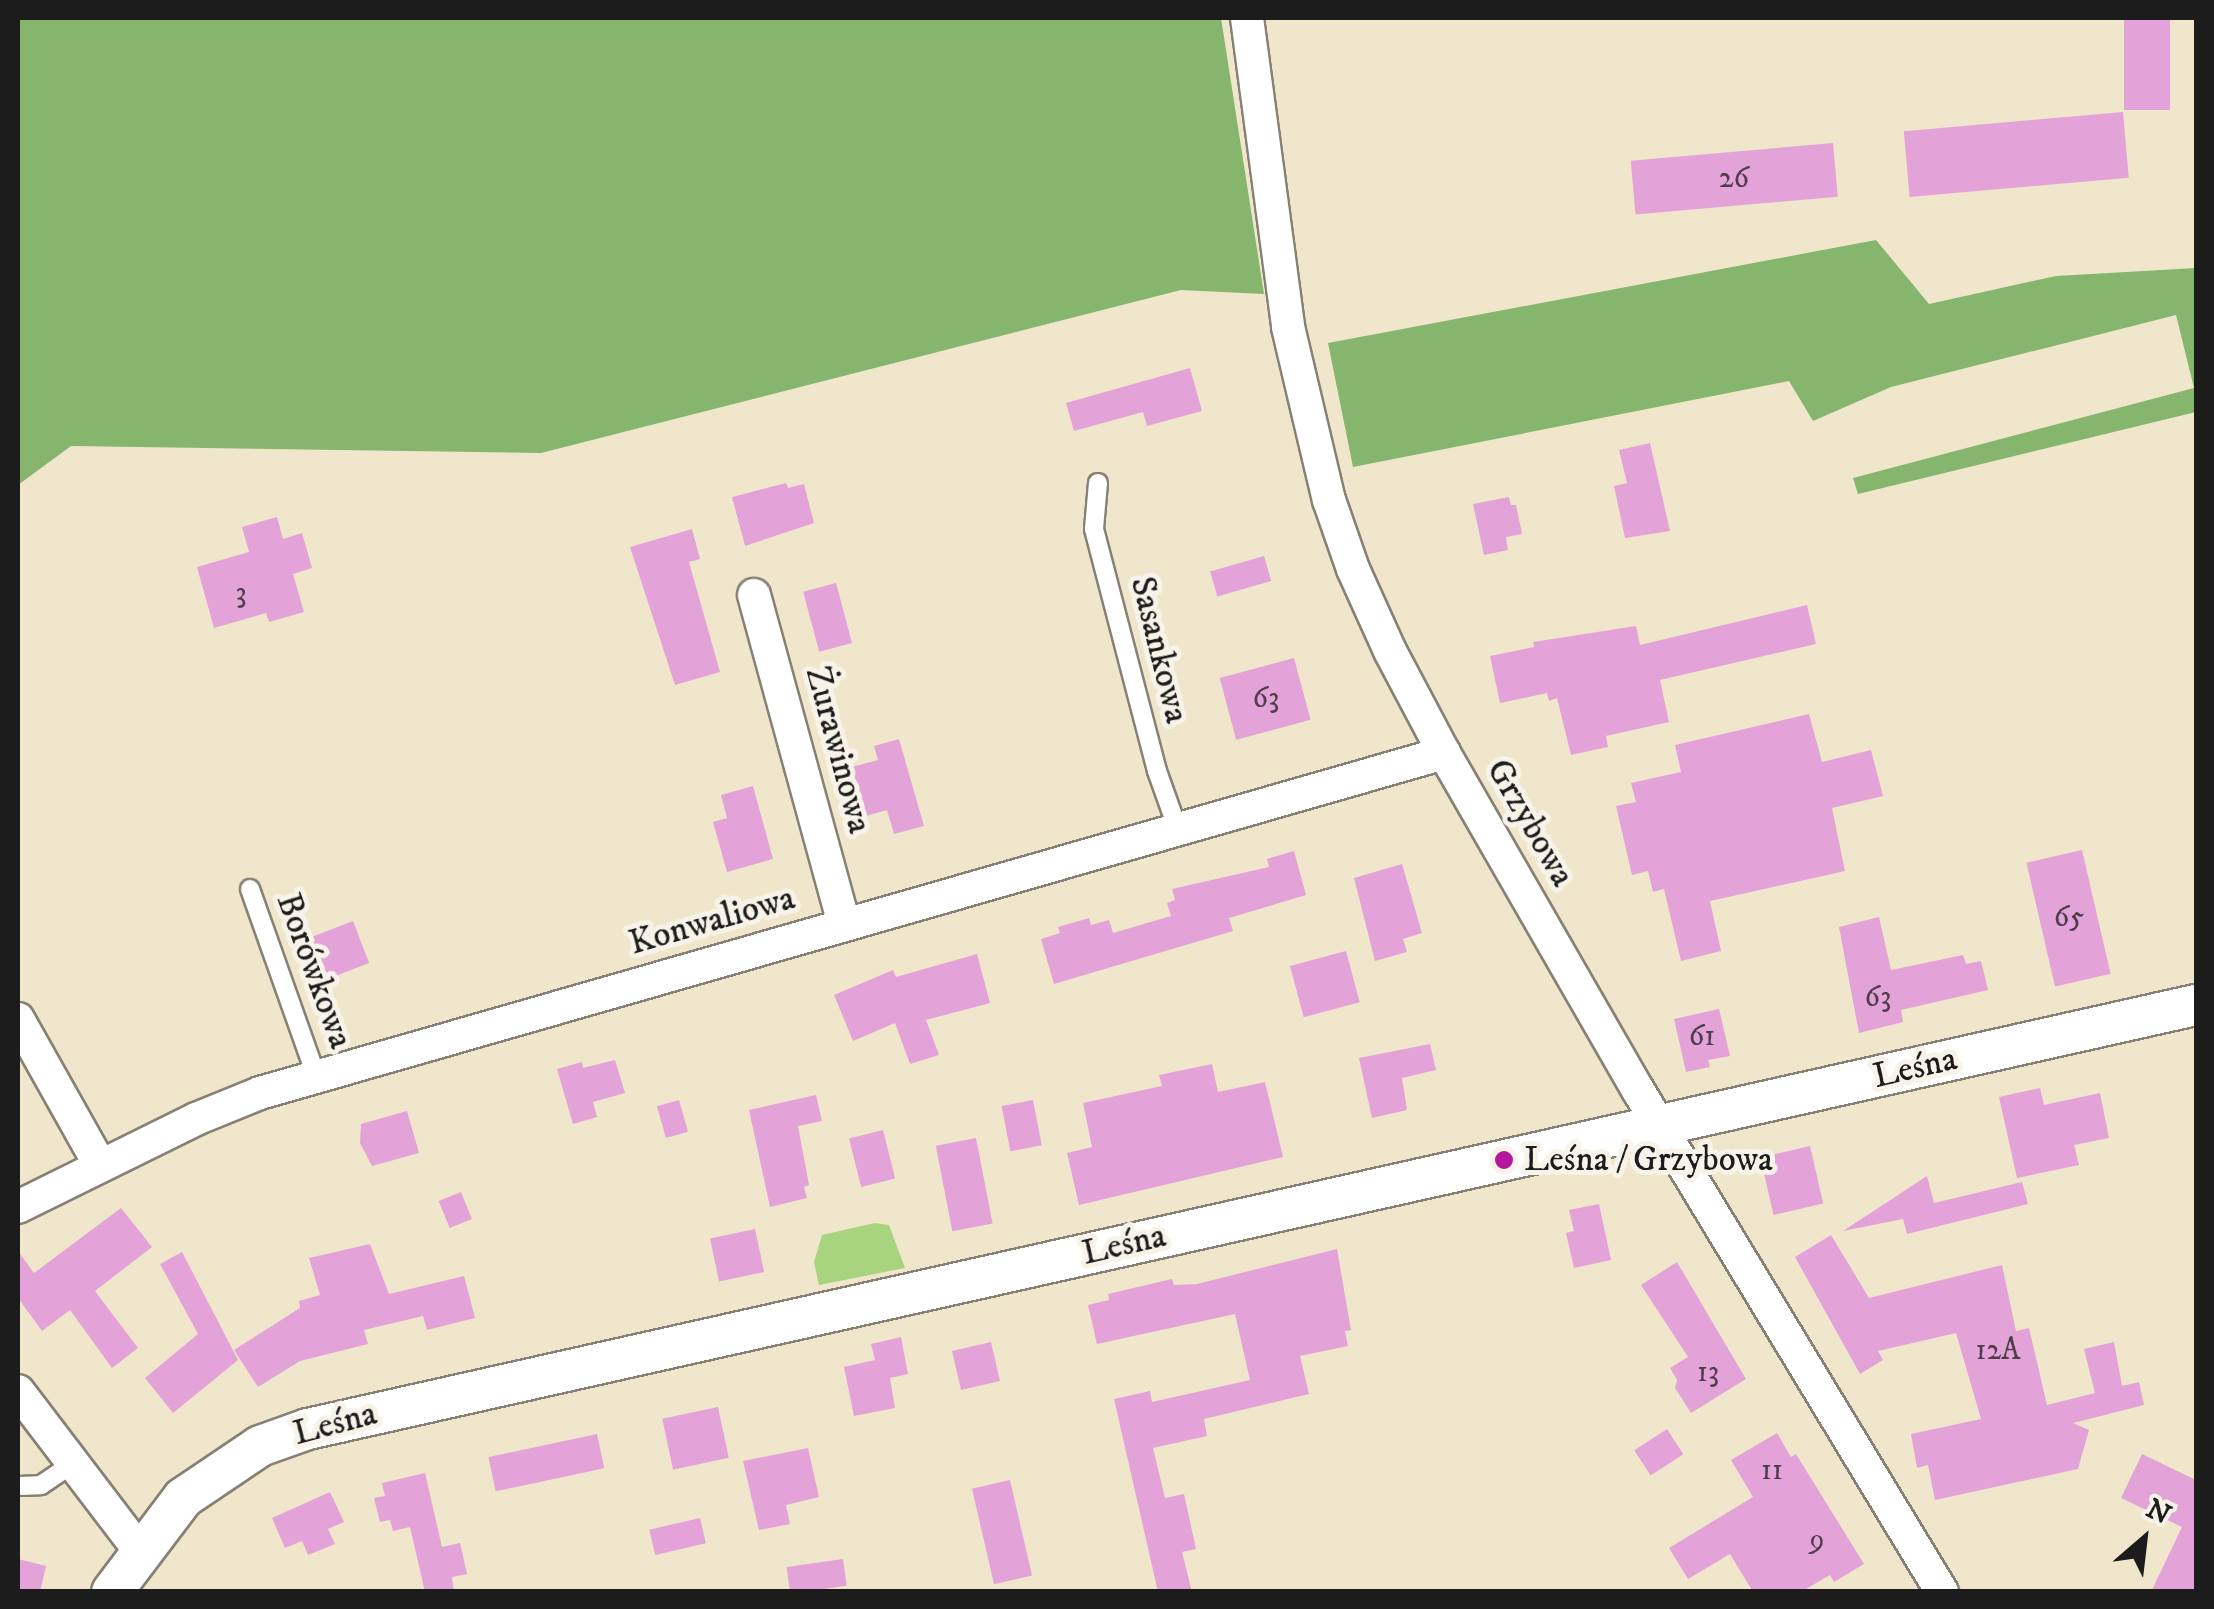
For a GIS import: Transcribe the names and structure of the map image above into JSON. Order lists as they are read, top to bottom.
{
  "streets": {
    "street": [
      "Żurawinowa",
      "Grzybowa",
      "Konwaliowa",
      "Leśna"
    ],
    "lane": ["Sasankowa", "Borówkowa"]
  },
  "crossings": [
    ["Sasankowa", "Konwaliowa"],
    ["Żurawinowa", "Konwaliowa"],
    ["Grzybowa", "Konwaliowa"],
    ["Grzybowa", "Leśna"],
    ["Konwaliowa", "Borówkowa"]
  ],
  "places": ["Leśna / Grzybowa"],
  "house_numbers": [
    "26",
    "3",
    "63",
    "65",
    "63",
    "61",
    "12A",
    "13",
    "11",
    "9"
  ],
  "north": "top right"
}
